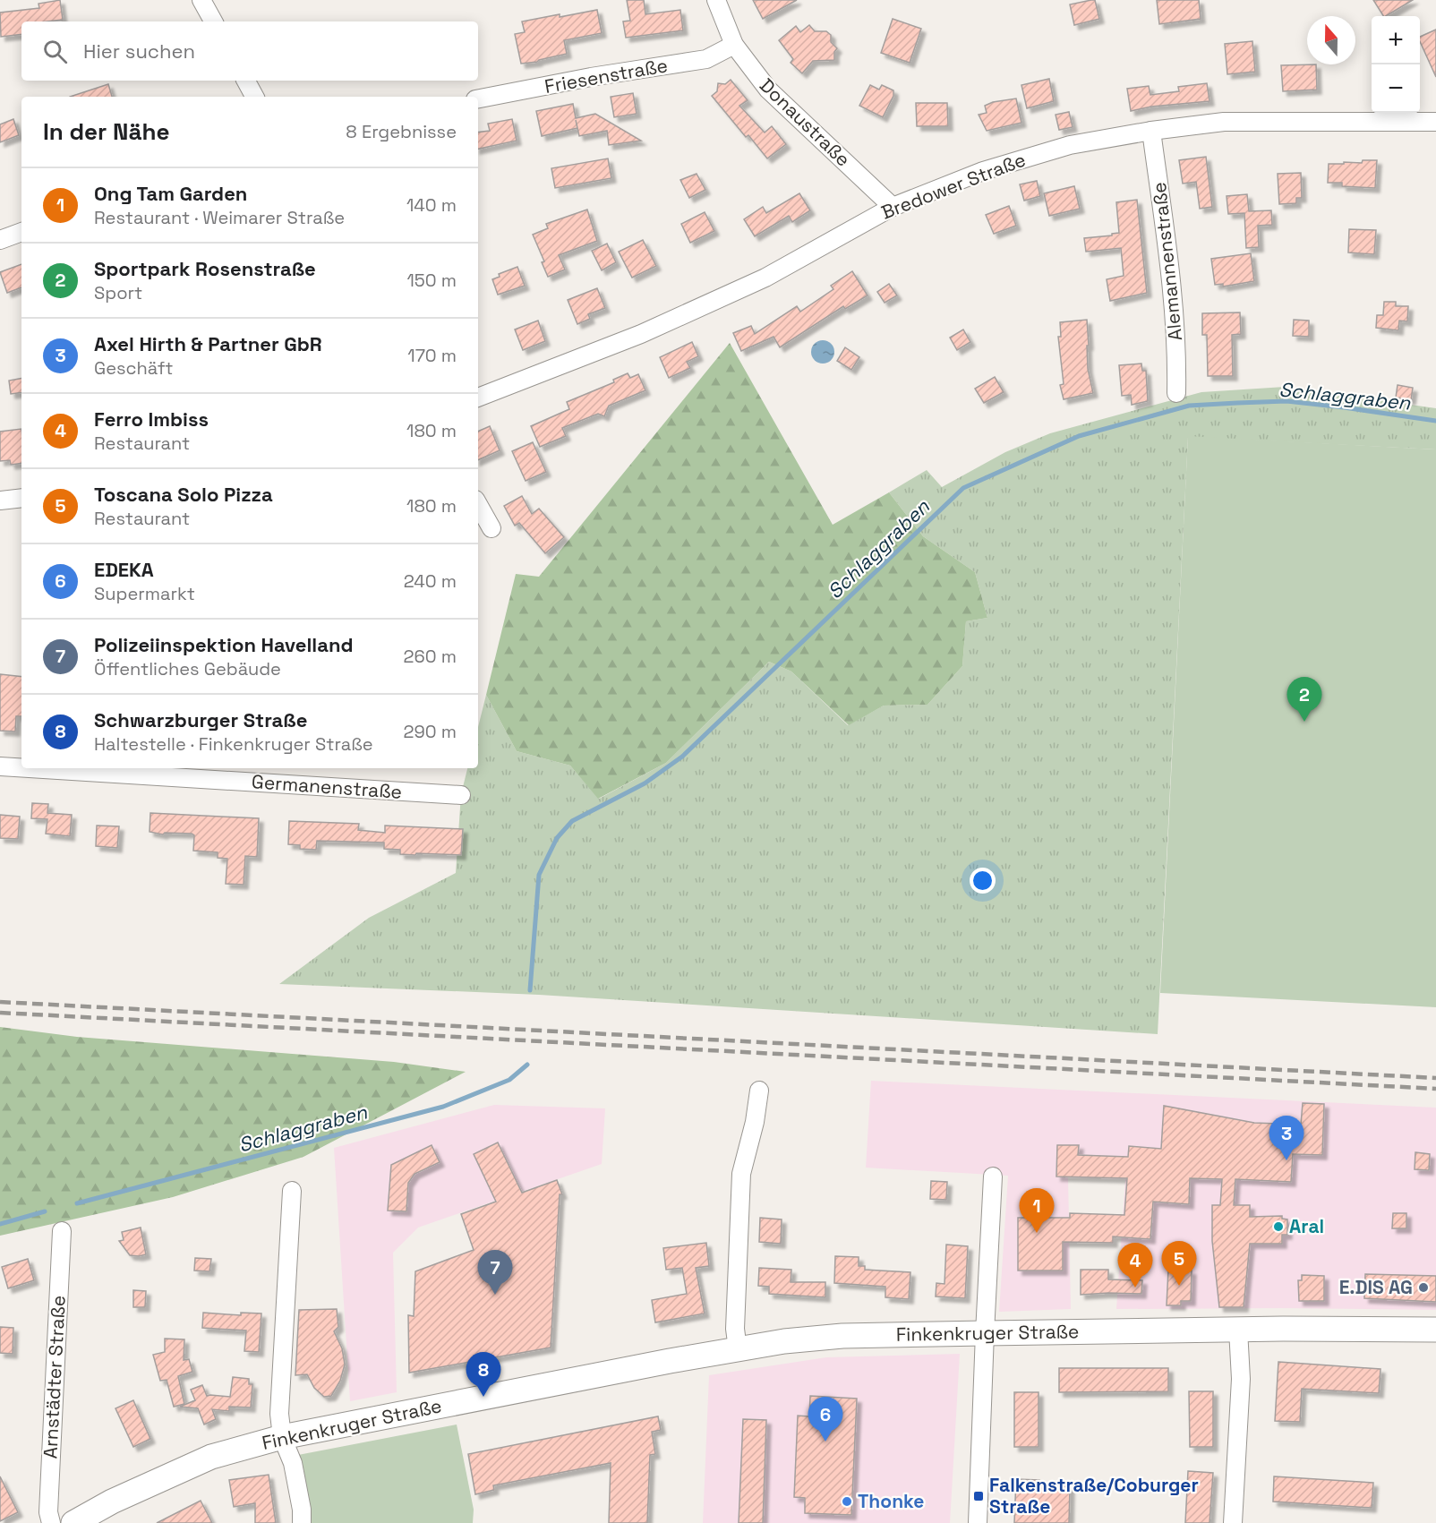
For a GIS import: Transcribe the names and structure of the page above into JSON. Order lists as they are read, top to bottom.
{
  "streets": {
    "street": [
      "Friesenstraße",
      "Donaustraße",
      "Bredower Straße",
      "Alemannenstraße",
      "Germanenstraße",
      "Finkenkruger Straße",
      "Arnstädter Straße"
    ]
  },
  "crossings": [
    ["Friesenstraße", "Donaustraße"],
    ["Donaustraße", "Bredower Straße"],
    ["Bredower Straße", "Alemannenstraße"]
  ],
  "water": ["Schlaggraben"],
  "places": {
    "other": ["Aral", "E.DIS AG", "Thonke"],
    "transit": ["Falkenstraße/Coburger Straße"]
  },
  "north": "top",
  "page": {
    "map_buttons": ["+", "−"],
    "search": "Hier suchen",
    "heading": ["In der Nähe", "8 Ergebnisse"],
    "list": [
      {
        "mark": "1",
        "name": "Ong Tam Garden",
        "note": "Restaurant · Weimarer Straße",
        "value": "140 m"
      },
      {
        "mark": "2",
        "name": "Sportpark Rosenstraße",
        "note": "Sport",
        "value": "150 m"
      },
      {
        "mark": "3",
        "name": "Axel Hirth & Partner GbR",
        "note": "Geschäft",
        "value": "170 m"
      },
      {
        "mark": "4",
        "name": "Ferro Imbiss",
        "note": "Restaurant",
        "value": "180 m"
      },
      {
        "mark": "5",
        "name": "Toscana Solo Pizza",
        "note": "Restaurant",
        "value": "180 m"
      },
      {
        "mark": "6",
        "name": "EDEKA",
        "note": "Supermarkt",
        "value": "240 m"
      },
      {
        "mark": "7",
        "name": "Polizeiinspektion Havelland",
        "note": "Öffentliches Gebäude",
        "value": "260 m"
      },
      {
        "mark": "8",
        "name": "Schwarzburger Straße",
        "note": "Haltestelle · Finkenkruger Straße",
        "value": "290 m"
      }
    ],
    "pins": [
      "2",
      "3",
      "1",
      "5",
      "4",
      "7",
      "8",
      "6"
    ]
  }
}
